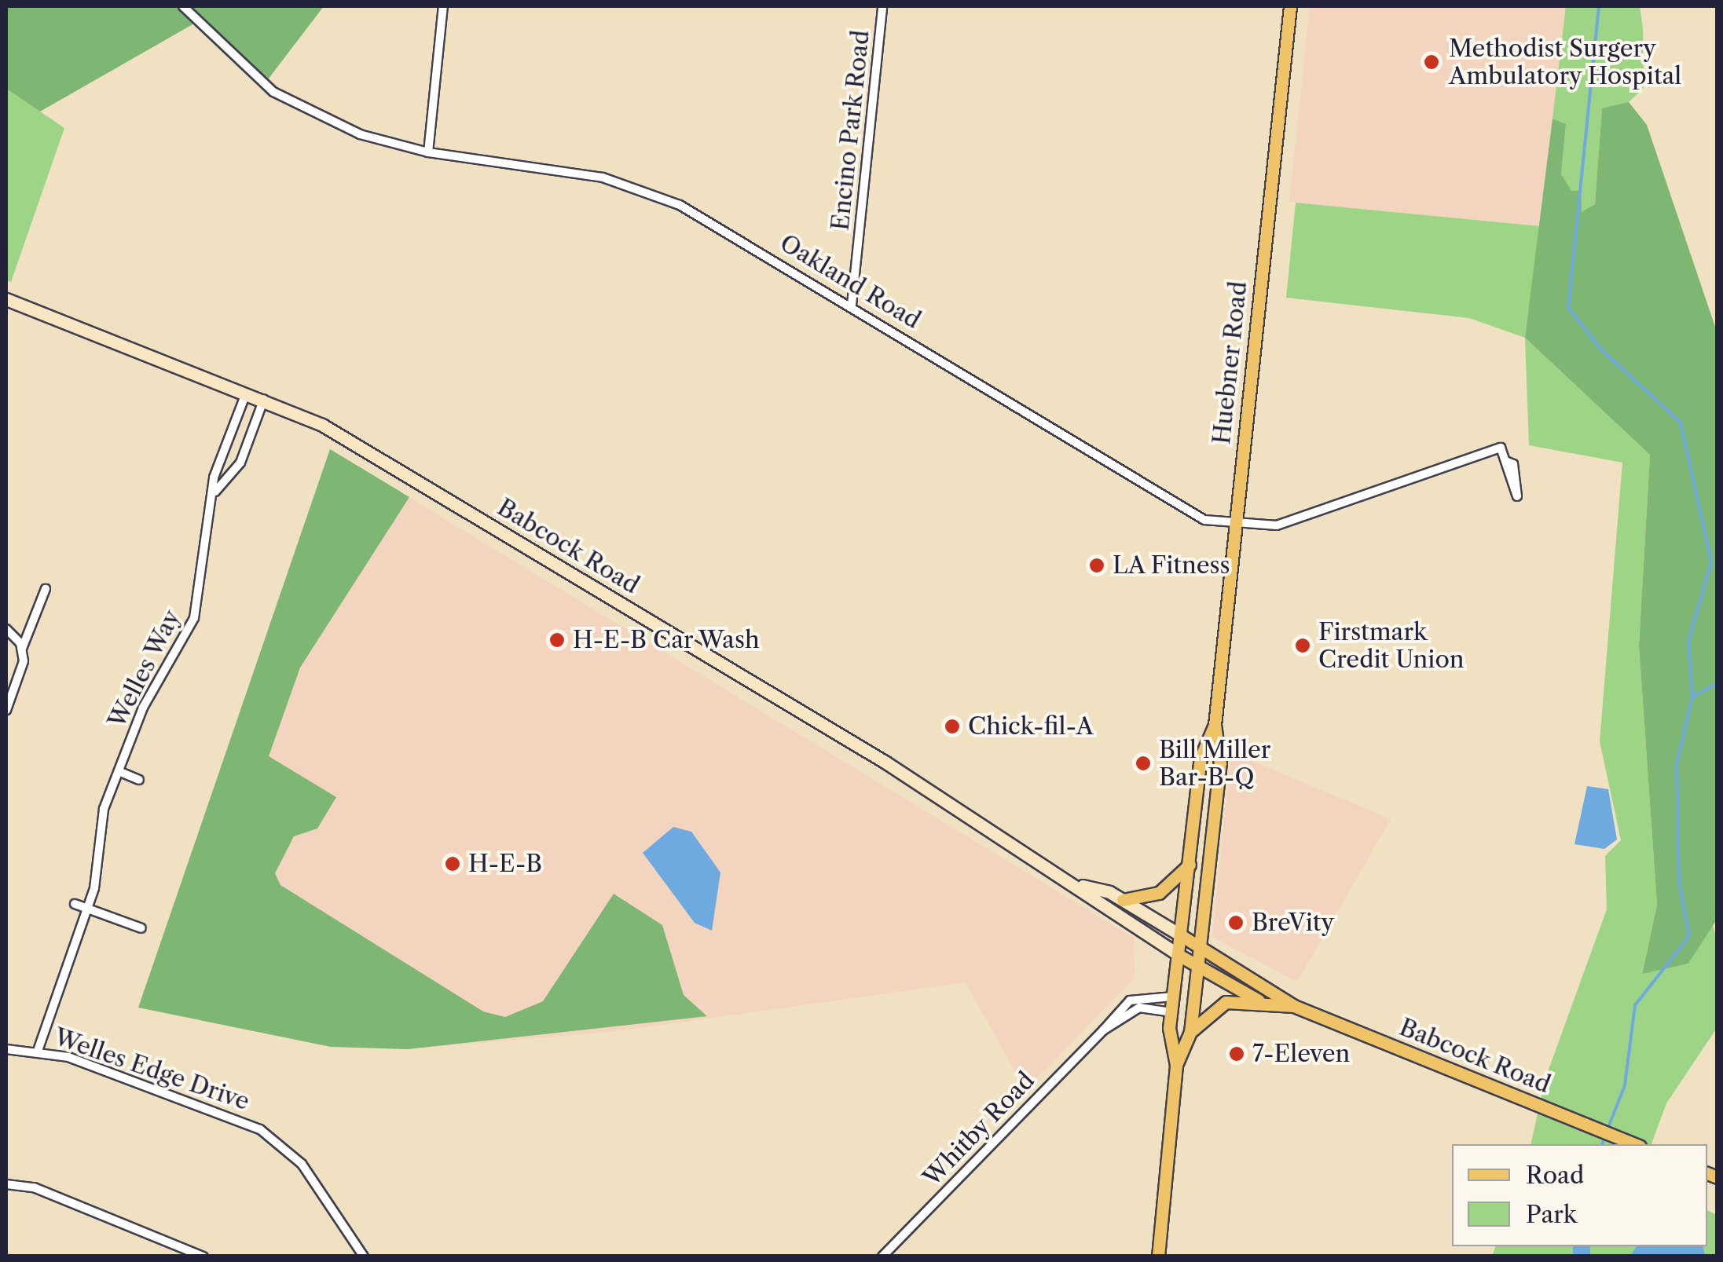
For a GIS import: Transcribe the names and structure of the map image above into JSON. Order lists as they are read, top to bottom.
{
  "streets": {
    "main road": ["Huebner Road", "Babcock Road"],
    "street": [
      "Encino Park Road",
      "Oakland Road",
      "Welles Way",
      "Welles Edge Drive",
      "Whitby Road"
    ]
  },
  "crossings": [
    ["Encino Park Road", "Oakland Road"],
    ["Oakland Road", "Huebner Road"],
    ["Huebner Road", "Babcock Road"],
    ["Huebner Road", "Whitby Road"],
    ["Babcock Road", "Welles Way"],
    ["Welles Way", "Welles Edge Drive"]
  ],
  "places": [
    "Methodist Surgery Ambulatory Hospital",
    "LA Fitness",
    "H-E-B Car Wash",
    "Firstmark Credit Union",
    "Chick-fil-A",
    "Bill Miller Bar-B-Q",
    "H-E-B",
    "BreVity",
    "7-Eleven"
  ],
  "legend": ["Road", "Park"]
}
